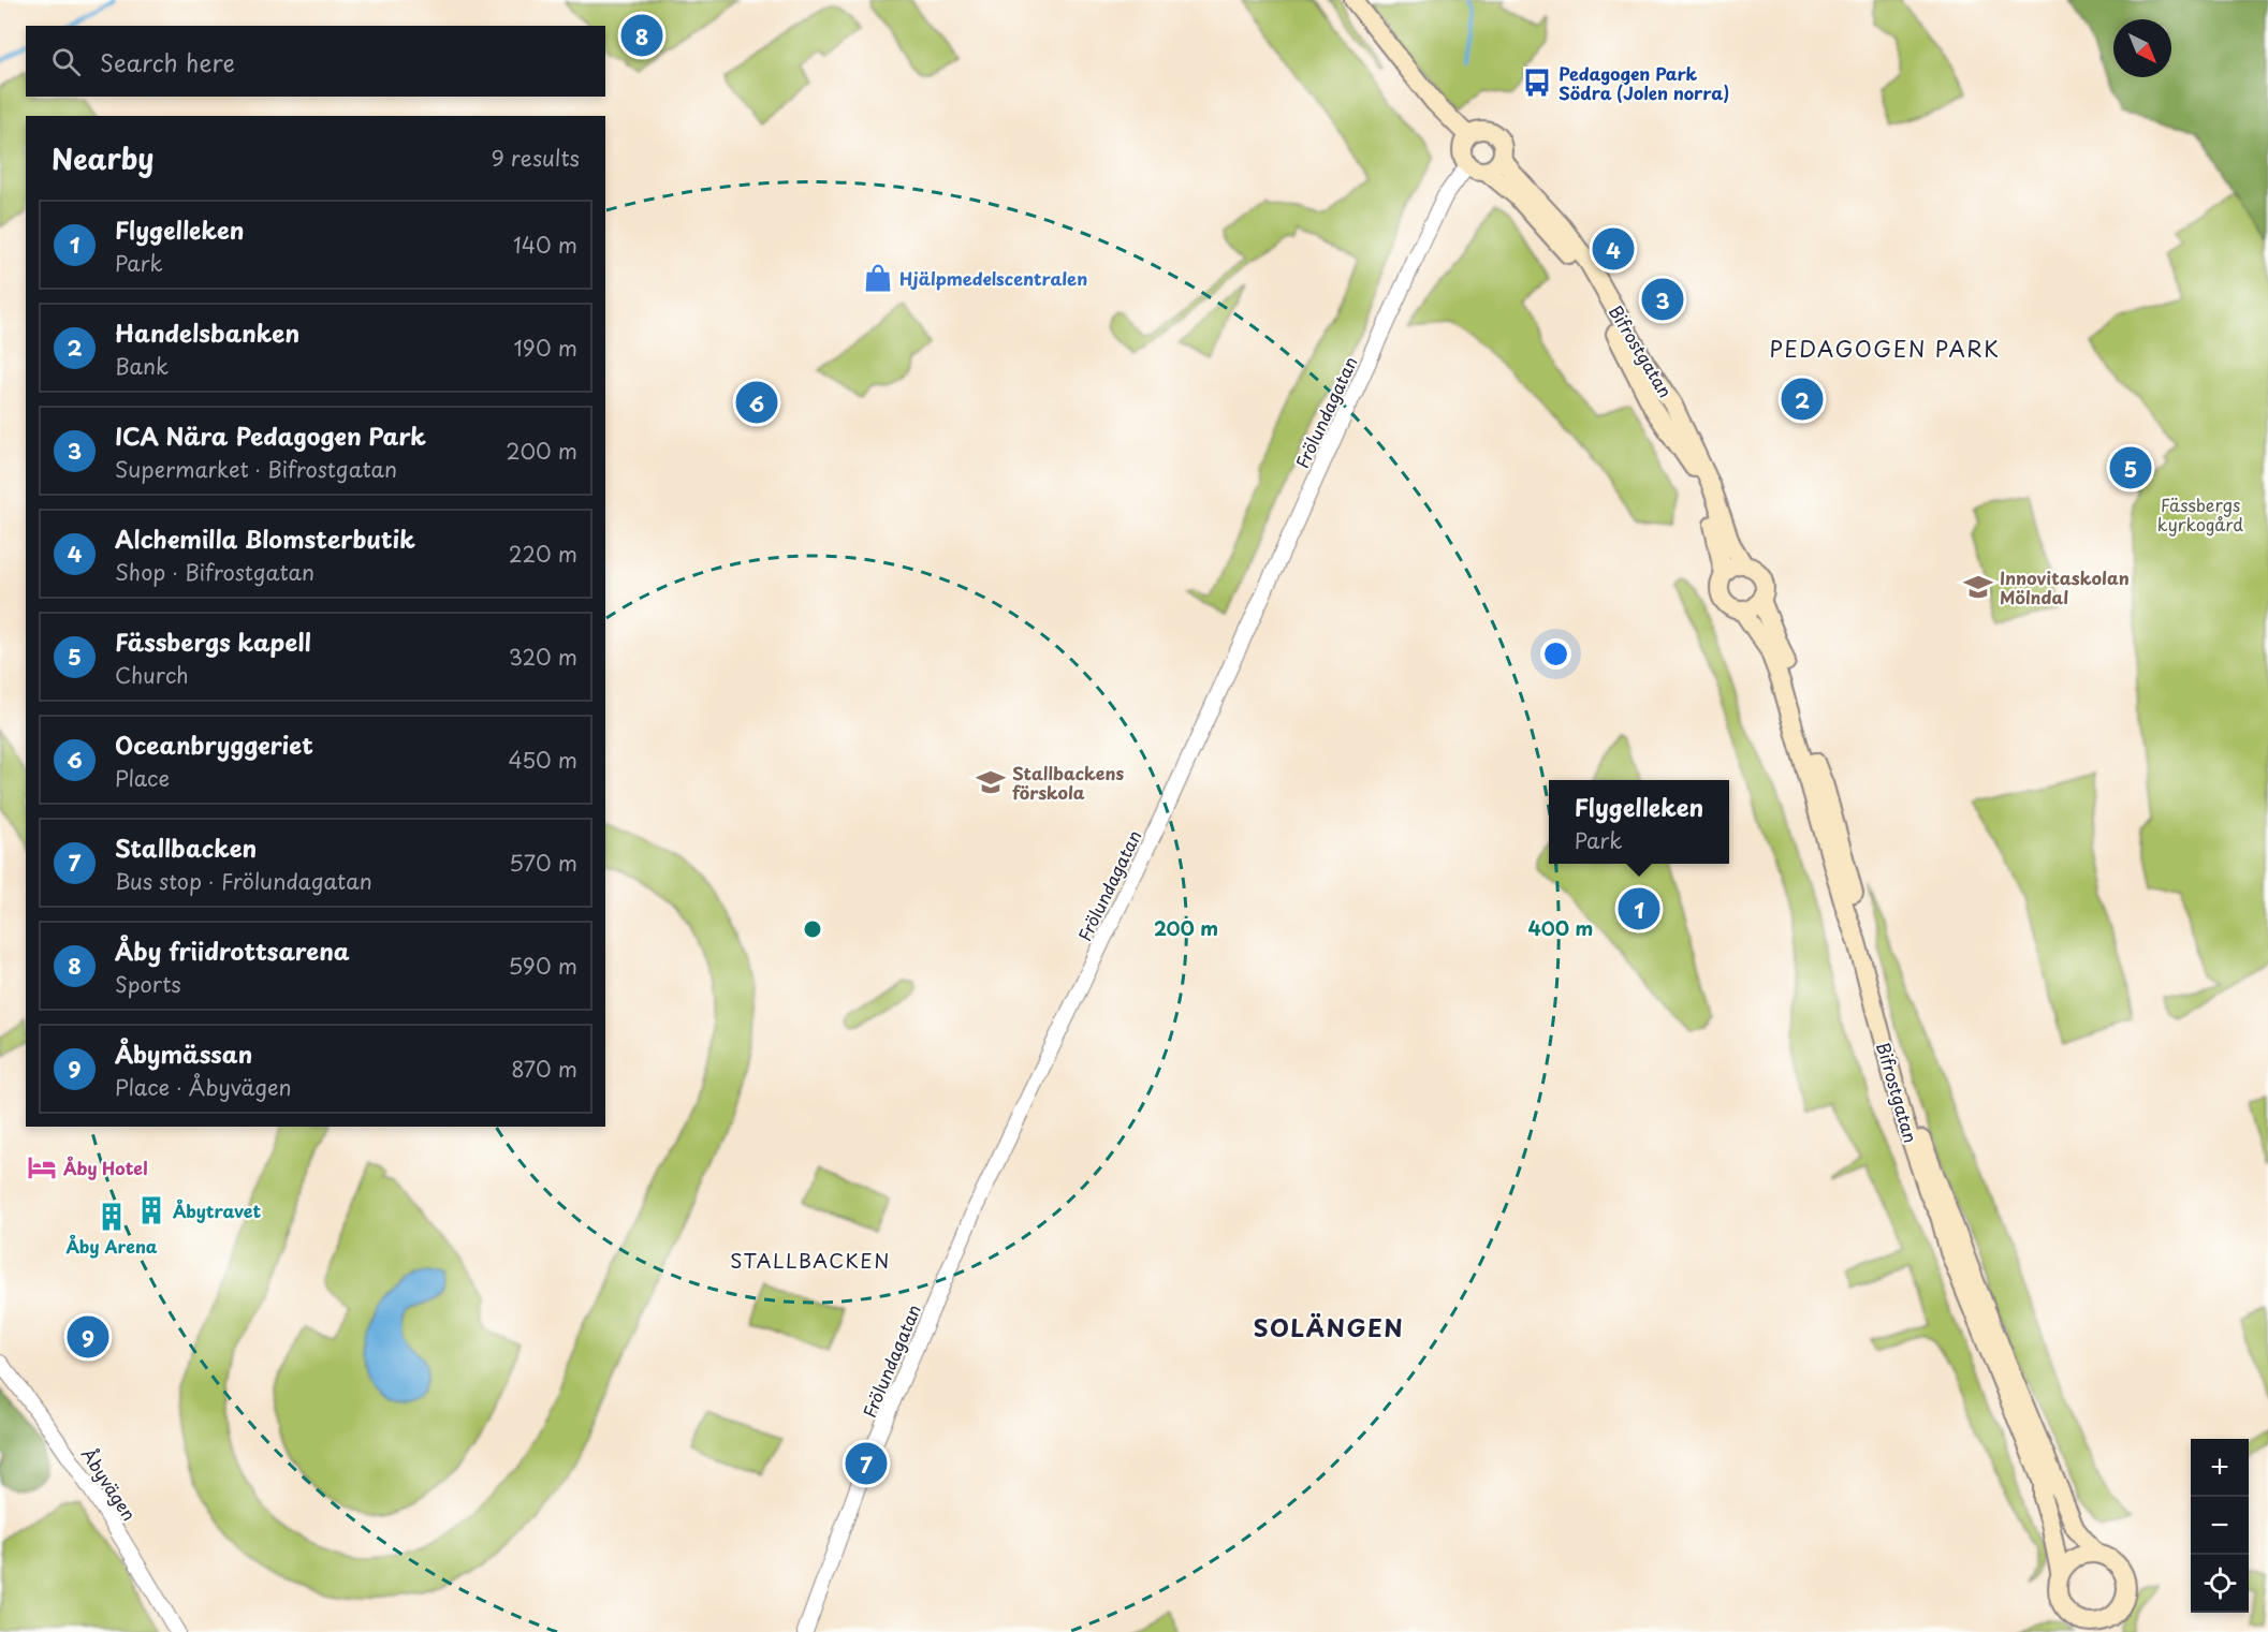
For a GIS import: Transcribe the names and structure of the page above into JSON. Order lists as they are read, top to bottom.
{
  "streets": {
    "main road": ["Bifrostgatan"],
    "street": ["Frölundagatan", "Åbyvägen"]
  },
  "crossings": [
    ["Bifrostgatan", "Frölundagatan"]
  ],
  "districts": ["PEDAGOGEN PARK", "STALLBACKEN", "SOLÄNGEN"],
  "parks": ["Fässbergs kyrkogård"],
  "places": {
    "bus stop": ["Pedagogen Park Södra (Jolen norra)"],
    "shop": ["Hjälpmedelscentralen"],
    "school or university": ["Innovitaskolan Mölndal", "Stallbackens förskola"],
    "hotel": ["Åby Hotel"],
    "building": ["Åbytravet", "Åby Arena"]
  },
  "north": "bottom right",
  "page": {
    "pins": [
      "8",
      "4",
      "3",
      "2",
      "6",
      "5",
      "1",
      "9",
      "7"
    ],
    "search": "Search here",
    "heading": ["Nearby", "9 results"],
    "list": [
      {
        "mark": "1",
        "name": "Flygelleken",
        "note": "Park",
        "value": "140 m"
      },
      {
        "mark": "2",
        "name": "Handelsbanken",
        "note": "Bank",
        "value": "190 m"
      },
      {
        "mark": "3",
        "name": "ICA Nära Pedagogen Park",
        "note": "Supermarket · Bifrostgatan",
        "value": "200 m"
      },
      {
        "mark": "4",
        "name": "Alchemilla Blomsterbutik",
        "note": "Shop · Bifrostgatan",
        "value": "220 m"
      },
      {
        "mark": "5",
        "name": "Fässbergs kapell",
        "note": "Church",
        "value": "320 m"
      },
      {
        "mark": "6",
        "name": "Oceanbryggeriet",
        "note": "Place",
        "value": "450 m"
      },
      {
        "mark": "7",
        "name": "Stallbacken",
        "note": "Bus stop · Frölundagatan",
        "value": "570 m"
      },
      {
        "mark": "8",
        "name": "Åby friidrottsarena",
        "note": "Sports",
        "value": "590 m"
      },
      {
        "mark": "9",
        "name": "Åbymässan",
        "note": "Place · Åbyvägen",
        "value": "870 m"
      }
    ],
    "popup": ["Flygelleken", "Park"],
    "map_buttons": ["+", "−"]
  },
  "rings": ["200 m", "400 m"]
}
